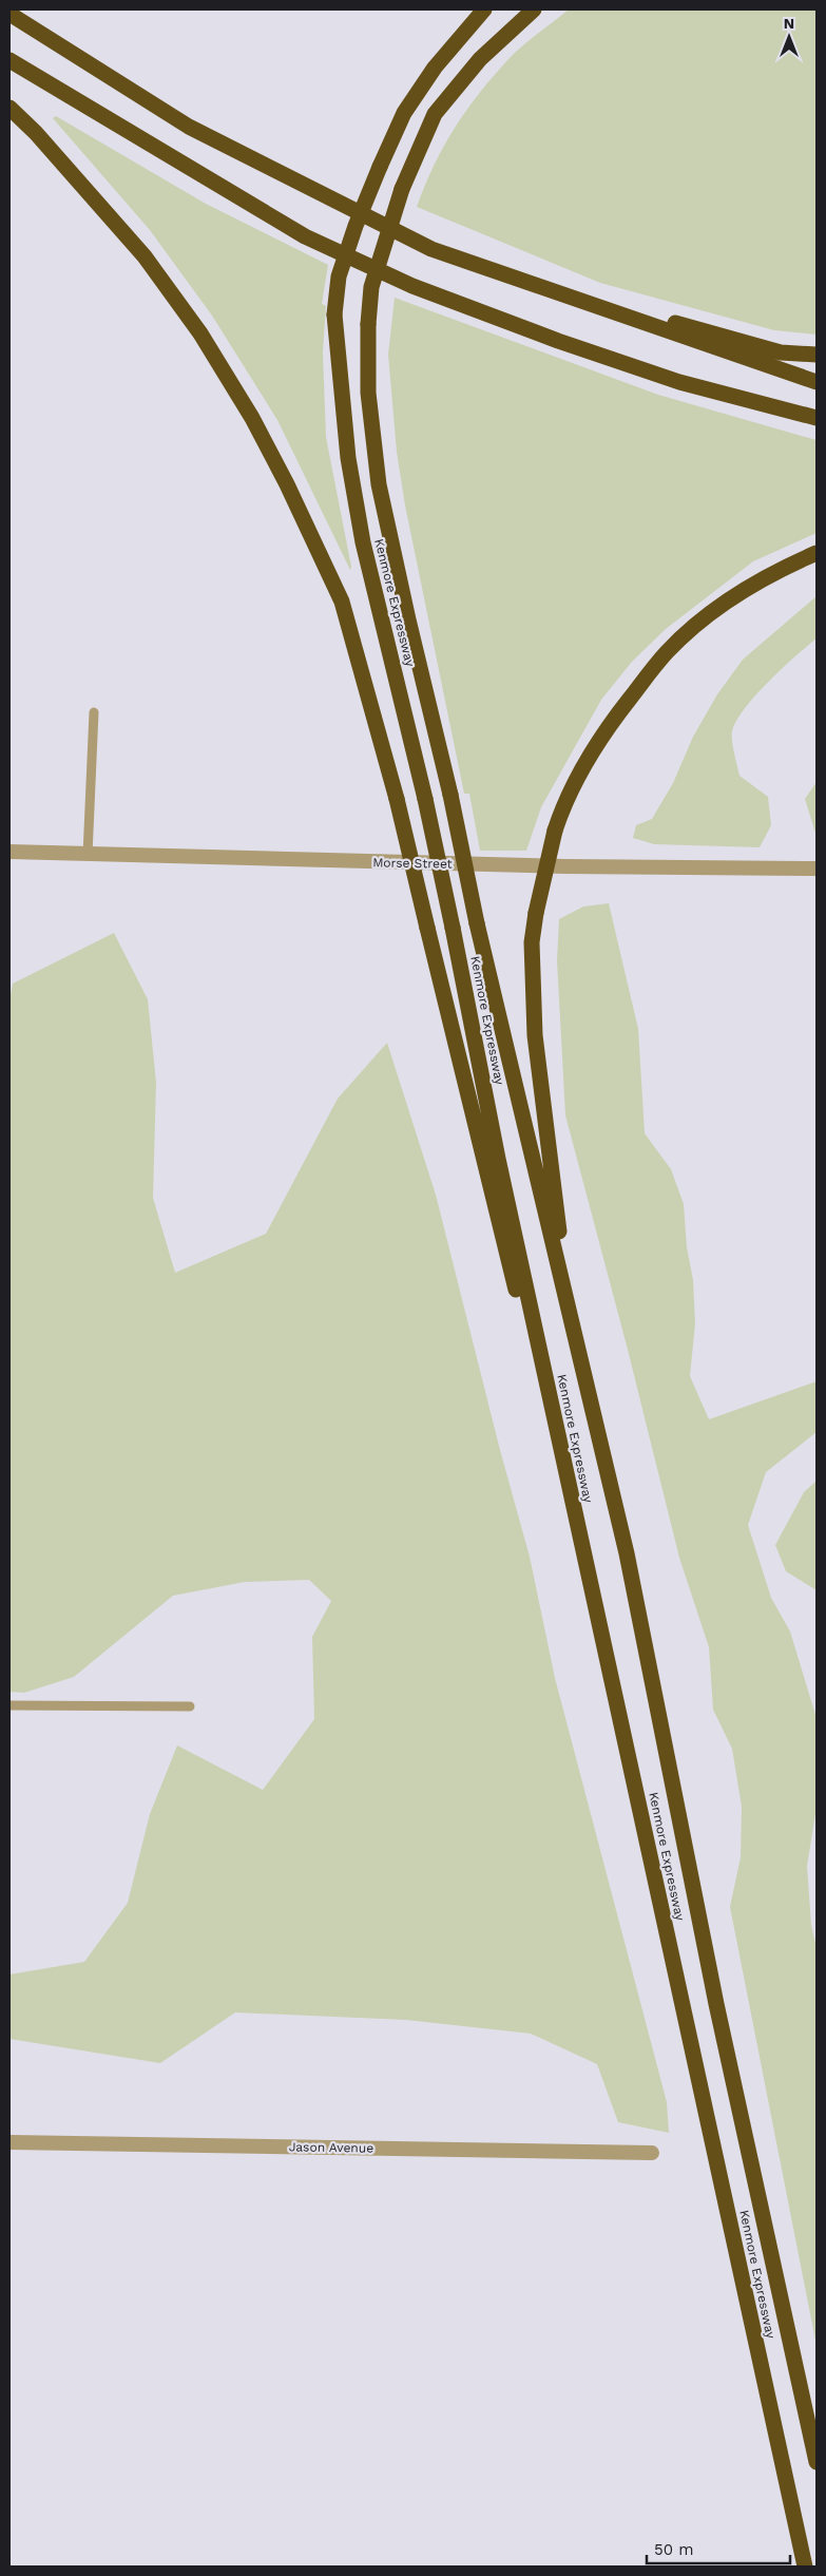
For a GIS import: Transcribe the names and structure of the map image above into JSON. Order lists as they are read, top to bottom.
{
  "streets": {
    "highway": ["Kenmore Expressway"],
    "street": ["Morse Street", "Jason Avenue"]
  },
  "scale_bar": "50 m",
  "north": "top"
}
